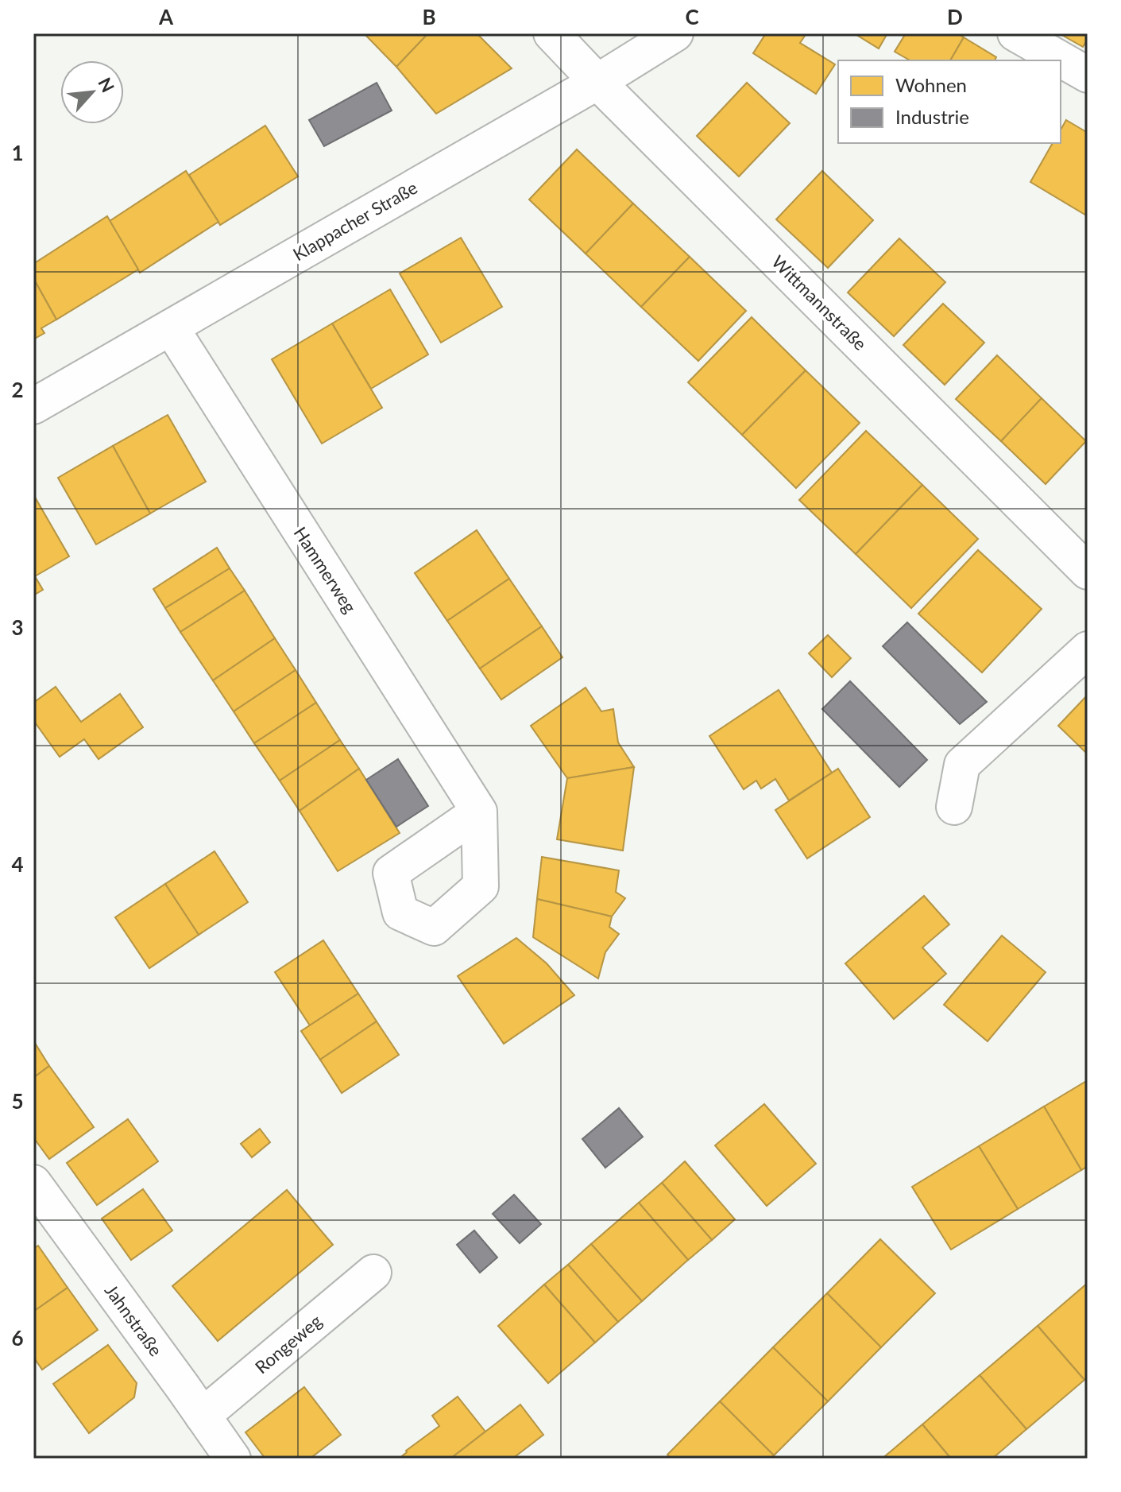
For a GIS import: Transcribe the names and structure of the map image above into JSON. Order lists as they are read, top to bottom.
{
  "streets": {
    "street": [
      "Klappacher Straße",
      "Wittmannstraße",
      "Hammerweg",
      "Jahnstraße",
      "Rongeweg"
    ]
  },
  "crossings": [
    ["Klappacher Straße", "Wittmannstraße"],
    ["Klappacher Straße", "Hammerweg"],
    ["Jahnstraße", "Rongeweg"]
  ],
  "legend": ["Wohnen", "Industrie"],
  "north": "top right",
  "grid": {
    "columns": [
      "A",
      "B",
      "C",
      "D"
    ],
    "rows": [
      "1",
      "2",
      "3",
      "4",
      "5",
      "6"
    ]
  }
}
